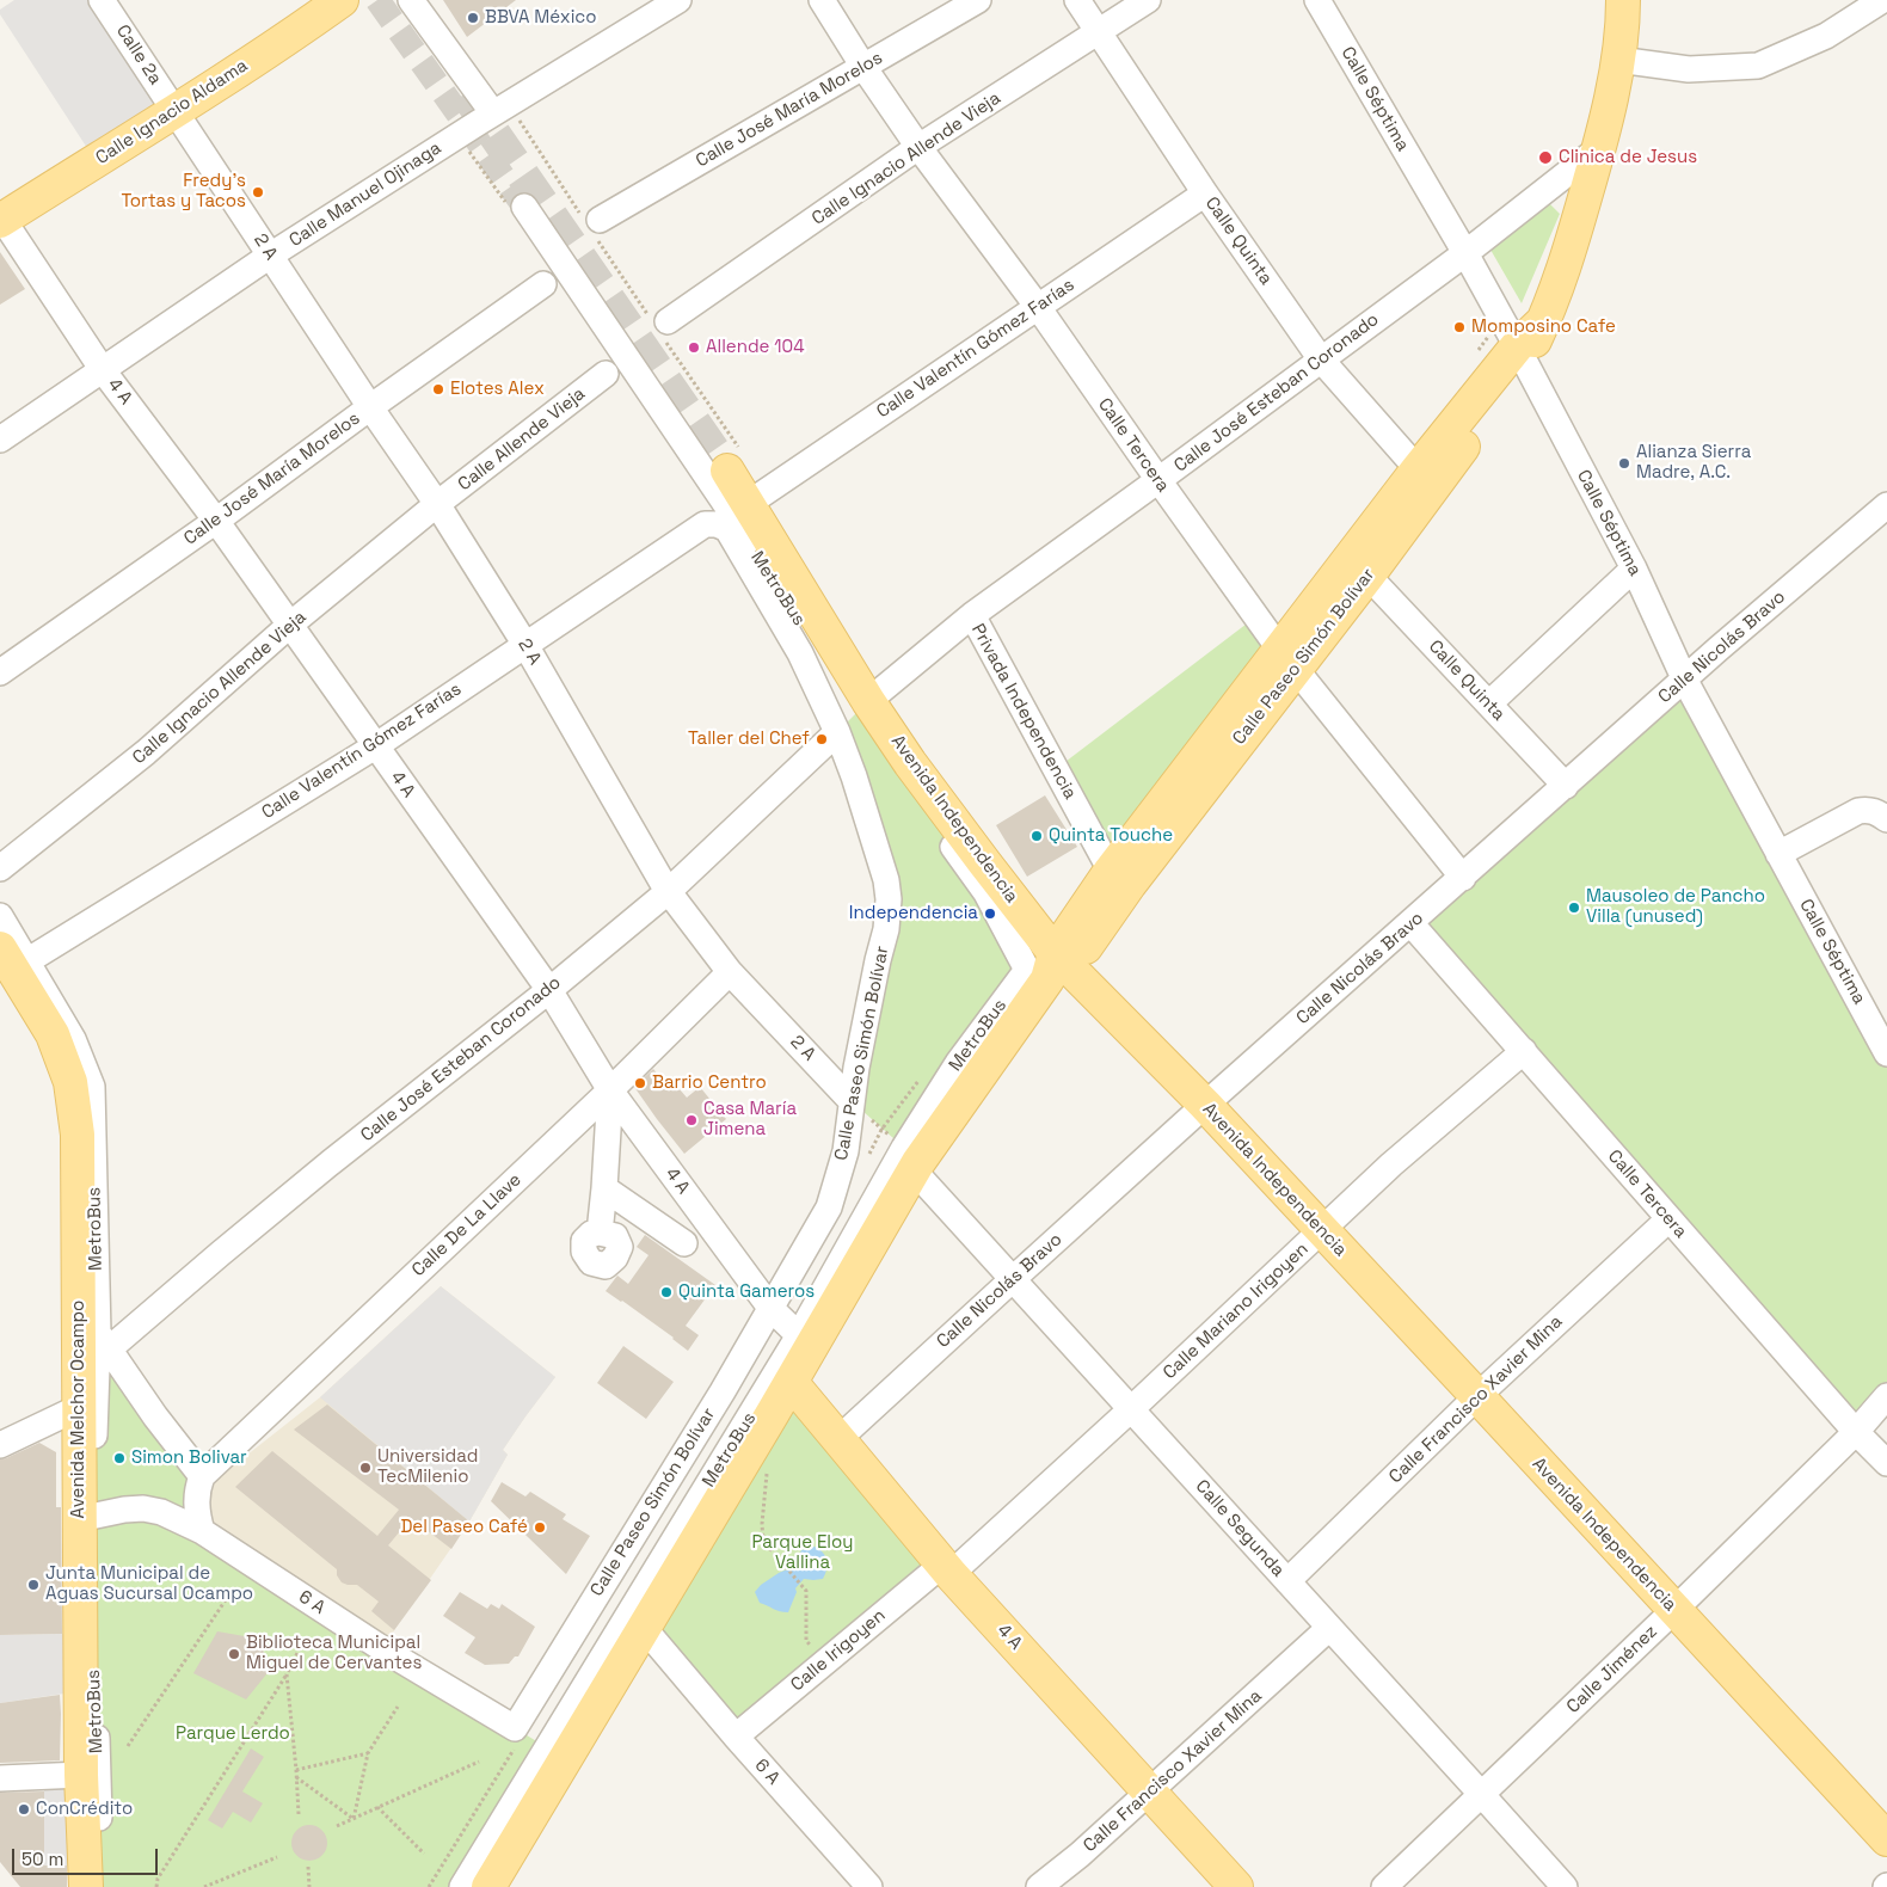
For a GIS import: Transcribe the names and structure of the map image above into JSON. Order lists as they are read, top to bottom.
{
  "streets": {
    "main road": [
      "Calle Ignacio Aldama",
      "4 A",
      "Calle Paseo Simón Bolívar",
      "Avenida Independencia",
      "Avenida Melchor Ocampo"
    ],
    "street": [
      "Calle 2a",
      "Calle Séptima",
      "Calle José María Morelos",
      "Calle Ignacio Allende Vieja",
      "Calle Manuel Ojinaga",
      "Calle Quinta",
      "2 A",
      "Calle Valentín Gómez Farías",
      "Calle José Esteban Coronado",
      "Calle Allende Vieja",
      "Calle Tercera",
      "MetroBus",
      "Calle Nicolás Bravo",
      "Privada Independencia",
      "Calle De La Llave",
      "Calle Mariano Irigoyen",
      "Calle Francisco Xavier Mina",
      "Calle Segunda",
      "6 A",
      "Calle Irigoyen",
      "Calle Jiménez"
    ]
  },
  "crossings": [
    ["Calle 2a", "Calle Ignacio Aldama"],
    ["Calle 2a", "2 A"],
    ["Calle Séptima", "Calle José Esteban Coronado"],
    ["Calle Séptima", "Calle Nicolás Bravo"],
    ["Calle Séptima", "Calle Paseo Simón Bolívar"],
    ["Calle José María Morelos", "2 A"],
    ["Calle José María Morelos", "4 A"],
    ["Calle José María Morelos", "Calle Tercera"],
    ["Calle Ignacio Aldama", "2 A"],
    ["Calle Ignacio Aldama", "4 A"],
    ["Calle Ignacio Allende Vieja", "Calle Quinta"],
    ["Calle Ignacio Allende Vieja", "2 A"],
    ["Calle Ignacio Allende Vieja", "4 A"],
    ["Calle Ignacio Allende Vieja", "Calle Allende Vieja"],
    ["Calle Ignacio Allende Vieja", "Calle Tercera"],
    ["Calle Manuel Ojinaga", "2 A"],
    ["Calle Manuel Ojinaga", "4 A"],
    ["Calle Quinta", "Calle Valentín Gómez Farías"],
    ["Calle Quinta", "Calle José Esteban Coronado"],
    ["Calle Quinta", "Calle Nicolás Bravo"],
    ["Calle Quinta", "Calle Paseo Simón Bolívar"],
    ["2 A", "Calle Valentín Gómez Farías"],
    ["2 A", "Calle José Esteban Coronado"],
    ["2 A", "Calle Allende Vieja"],
    ["2 A", "Calle Paseo Simón Bolívar"],
    ["2 A", "Calle De La Llave"],
    ["Calle Valentín Gómez Farías", "4 A"],
    ["Calle Valentín Gómez Farías", "Calle Tercera"],
    ["Calle Valentín Gómez Farías", "MetroBus"],
    ["Calle Valentín Gómez Farías", "Calle Paseo Simón Bolívar"],
    ["Calle Valentín Gómez Farías", "Avenida Independencia"],
    ["Calle Valentín Gómez Farías", "Avenida Melchor Ocampo"],
    ["4 A", "Calle José Esteban Coronado"],
    ["4 A", "MetroBus"],
    ["4 A", "Calle Nicolás Bravo"],
    ["4 A", "Calle Paseo Simón Bolívar"],
    ["4 A", "Calle De La Llave"],
    ["4 A", "Calle Mariano Irigoyen"],
    ["4 A", "Calle Francisco Xavier Mina"],
    ["4 A", "Calle Irigoyen"],
    ["Calle José Esteban Coronado", "Calle Tercera"],
    ["Calle José Esteban Coronado", "MetroBus"],
    ["Calle José Esteban Coronado", "Calle Paseo Simón Bolívar"],
    ["Calle José Esteban Coronado", "Privada Independencia"],
    ["Calle José Esteban Coronado", "Avenida Independencia"],
    ["Calle José Esteban Coronado", "Avenida Melchor Ocampo"],
    ["Calle Tercera", "Calle Nicolás Bravo"],
    ["Calle Tercera", "Calle Paseo Simón Bolívar"],
    ["Calle Tercera", "Calle Mariano Irigoyen"],
    ["Calle Tercera", "Calle Francisco Xavier Mina"],
    ["Calle Tercera", "Calle Jiménez"],
    ["MetroBus", "Calle Paseo Simón Bolívar"],
    ["MetroBus", "Avenida Melchor Ocampo"],
    ["MetroBus", "Calle Segunda"],
    ["MetroBus", "6 A"],
    ["Calle Nicolás Bravo", "Avenida Independencia"],
    ["Calle Nicolás Bravo", "Calle Segunda"],
    ["Calle Paseo Simón Bolívar", "Privada Independencia"],
    ["Calle Paseo Simón Bolívar", "Avenida Independencia"],
    ["Calle Paseo Simón Bolívar", "Calle Segunda"],
    ["Calle Paseo Simón Bolívar", "6 A"],
    ["Avenida Independencia", "Calle Mariano Irigoyen"],
    ["Avenida Independencia", "Calle Francisco Xavier Mina"],
    ["Avenida Independencia", "Calle Jiménez"],
    ["Calle Mariano Irigoyen", "Calle Segunda"],
    ["Calle Mariano Irigoyen", "Calle Irigoyen"],
    ["Calle Francisco Xavier Mina", "Calle Segunda"],
    ["Avenida Melchor Ocampo", "6 A"],
    ["Calle Segunda", "Calle Jiménez"],
    ["6 A", "Calle Irigoyen"]
  ],
  "parks": ["Parque Eloy Vallina", "Parque Lerdo"],
  "places": [
    "BBVA México",
    "Clinica de Jesus",
    "Fredy's Tortas y Tacos",
    "Momposino Cafe",
    "Allende 104",
    "Elotes Alex",
    "Alianza Sierra Madre, A.C.",
    "Taller del Chef",
    "Quinta Touche",
    "Mausoleo de Pancho Villa (unused)",
    "Independencia",
    "Barrio Centro",
    "Casa María Jimena",
    "Quinta Gameros",
    "Simon Bolivar",
    "Universidad TecMilenio",
    "Del Paseo Café",
    "Junta Municipal de Aguas Sucursal Ocampo",
    "Biblioteca Municipal Miguel de Cervantes",
    "ConCrédito"
  ],
  "scale_bar": "50 m"
}
